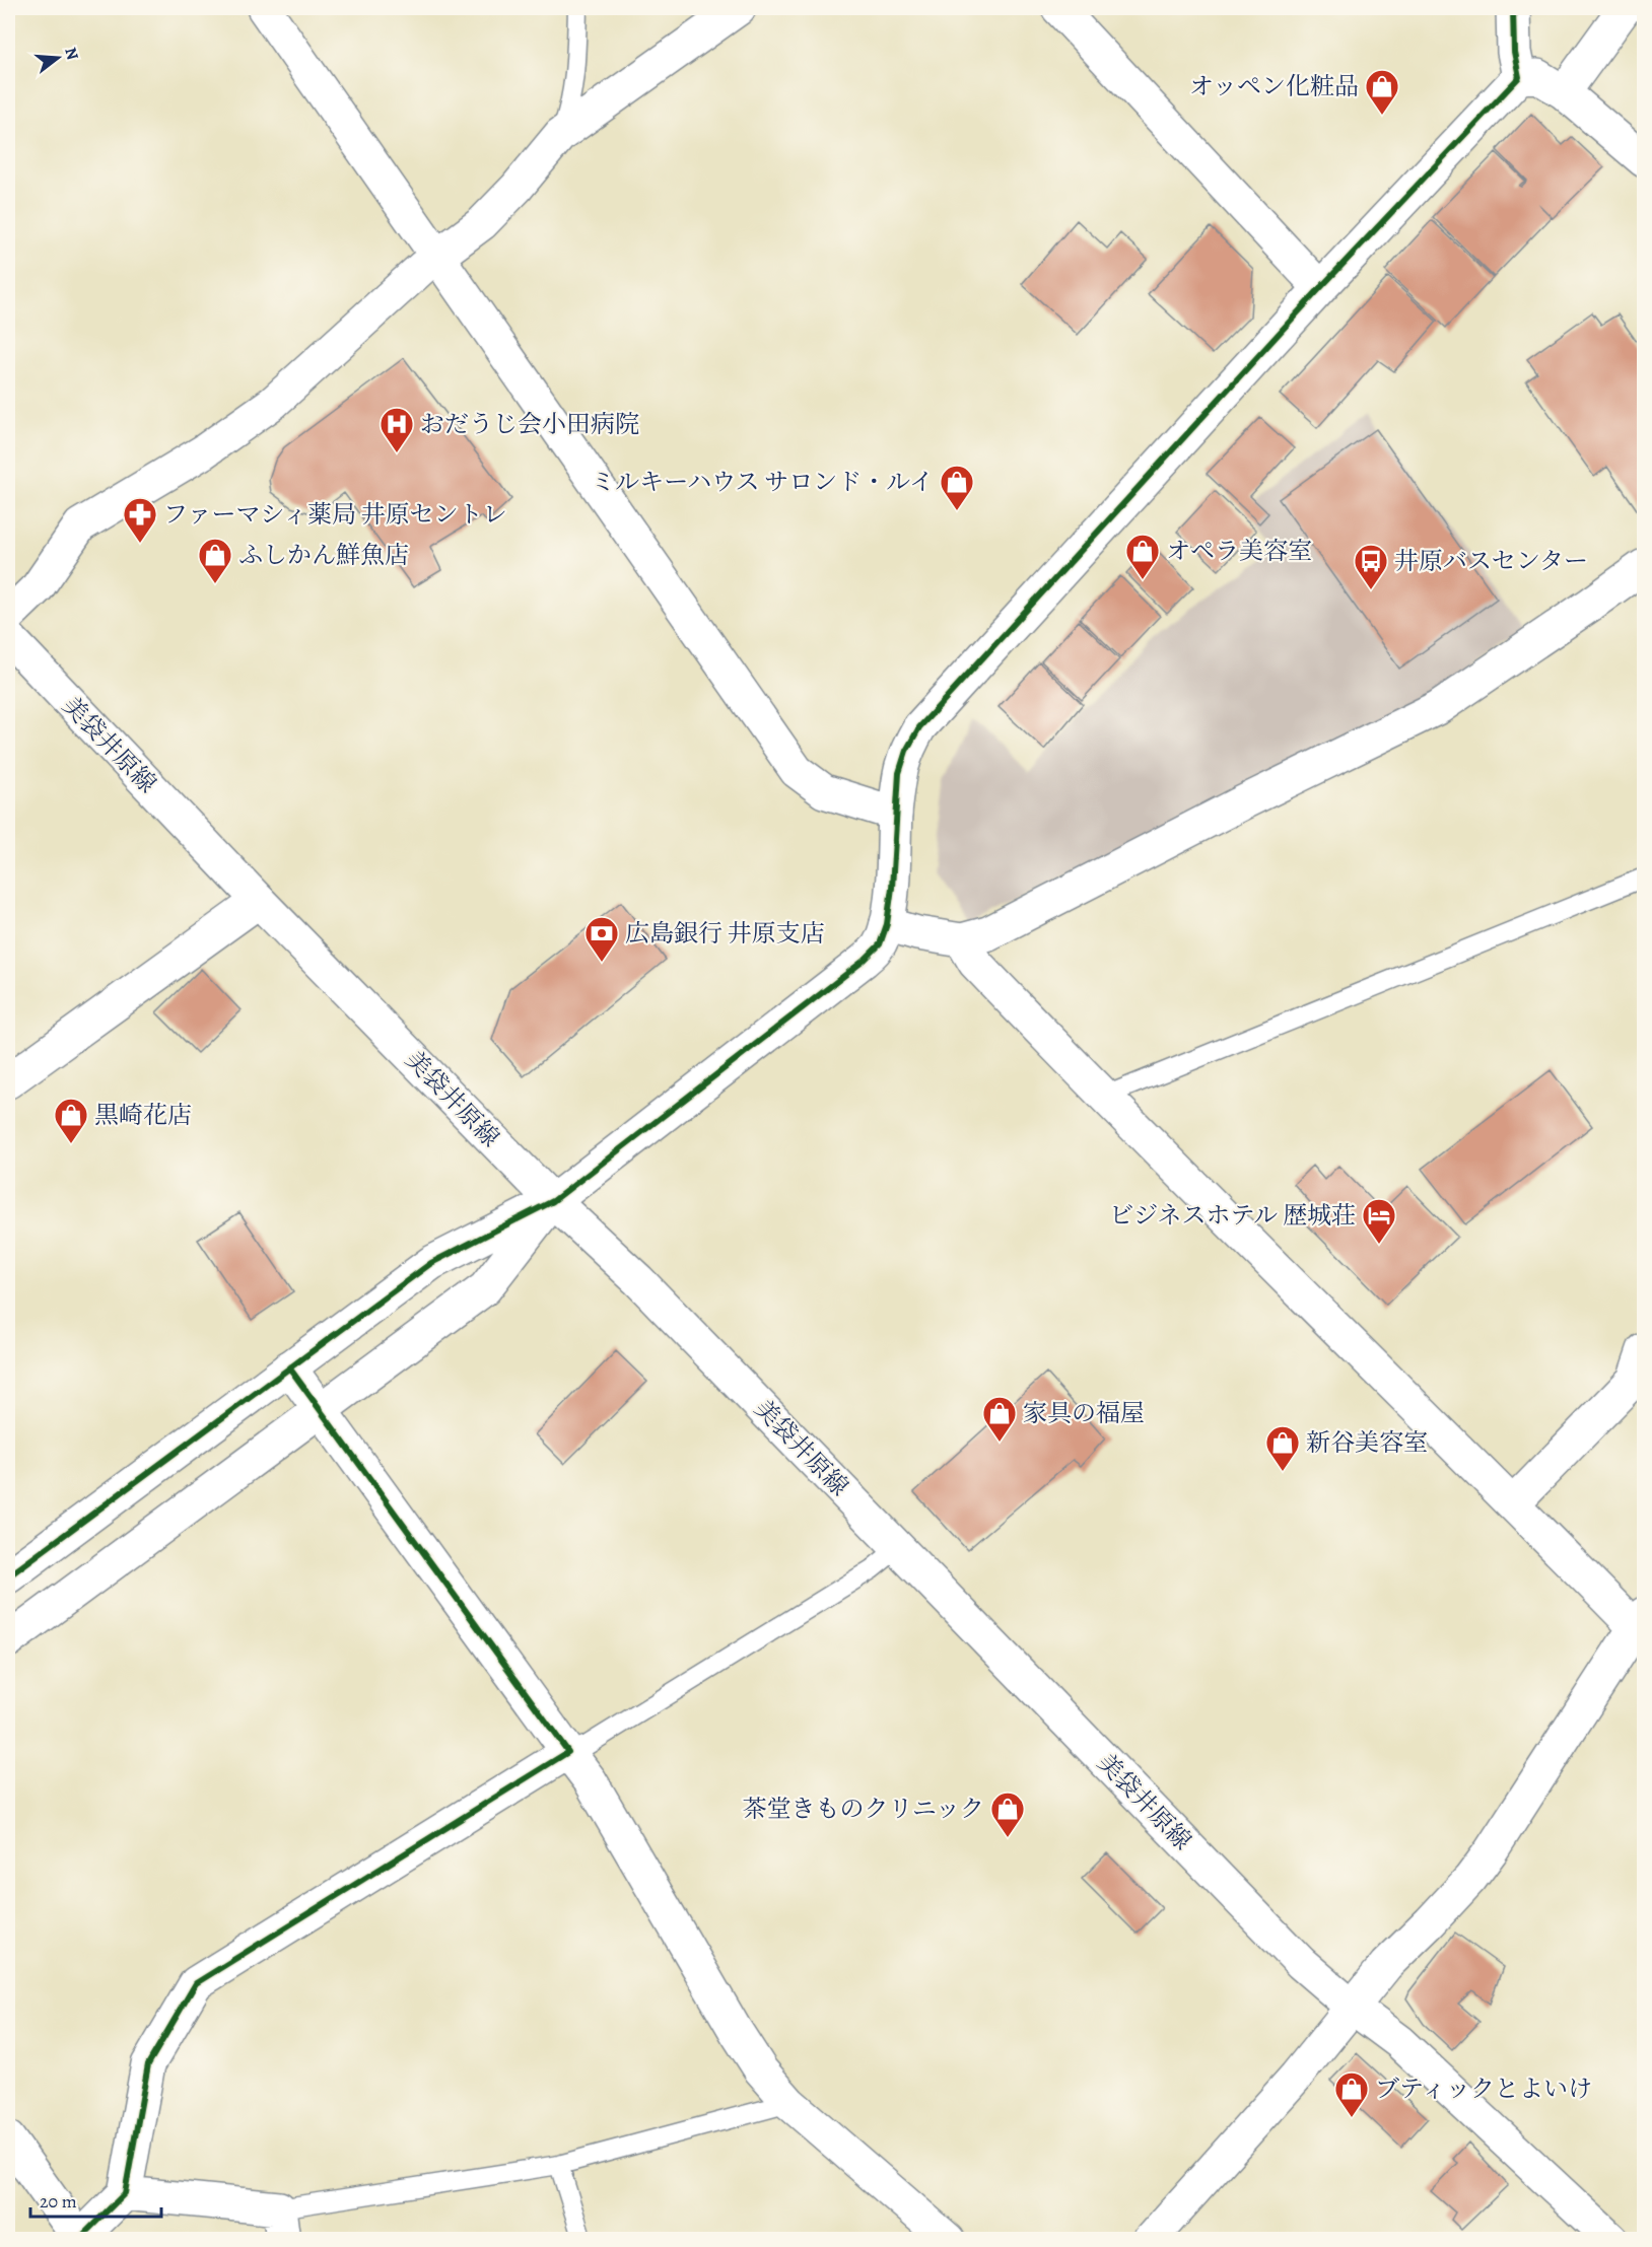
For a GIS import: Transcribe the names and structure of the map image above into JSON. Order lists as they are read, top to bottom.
{
  "streets": {
    "street": ["美袋井原線"]
  },
  "places": {
    "shop": [
      "オッペン化粧品",
      "ミルキーハウス サロンド・ルイ",
      "オペラ美容室",
      "ふしかん鮮魚店",
      "黒崎花店",
      "家具の福屋",
      "新谷美容室",
      "茶堂きものクリニック",
      "ブティックとよいけ"
    ],
    "hospital": ["おだうじ会小田病院"],
    "pharmacy": ["ファーマシィ薬局 井原セントレ"],
    "bus stop": ["井原バスセンター"],
    "bank": ["広島銀行 井原支店"],
    "hotel": ["ビジネスホテル 歴城荘"]
  },
  "scale_bar": "20 m",
  "north": "right"
}
